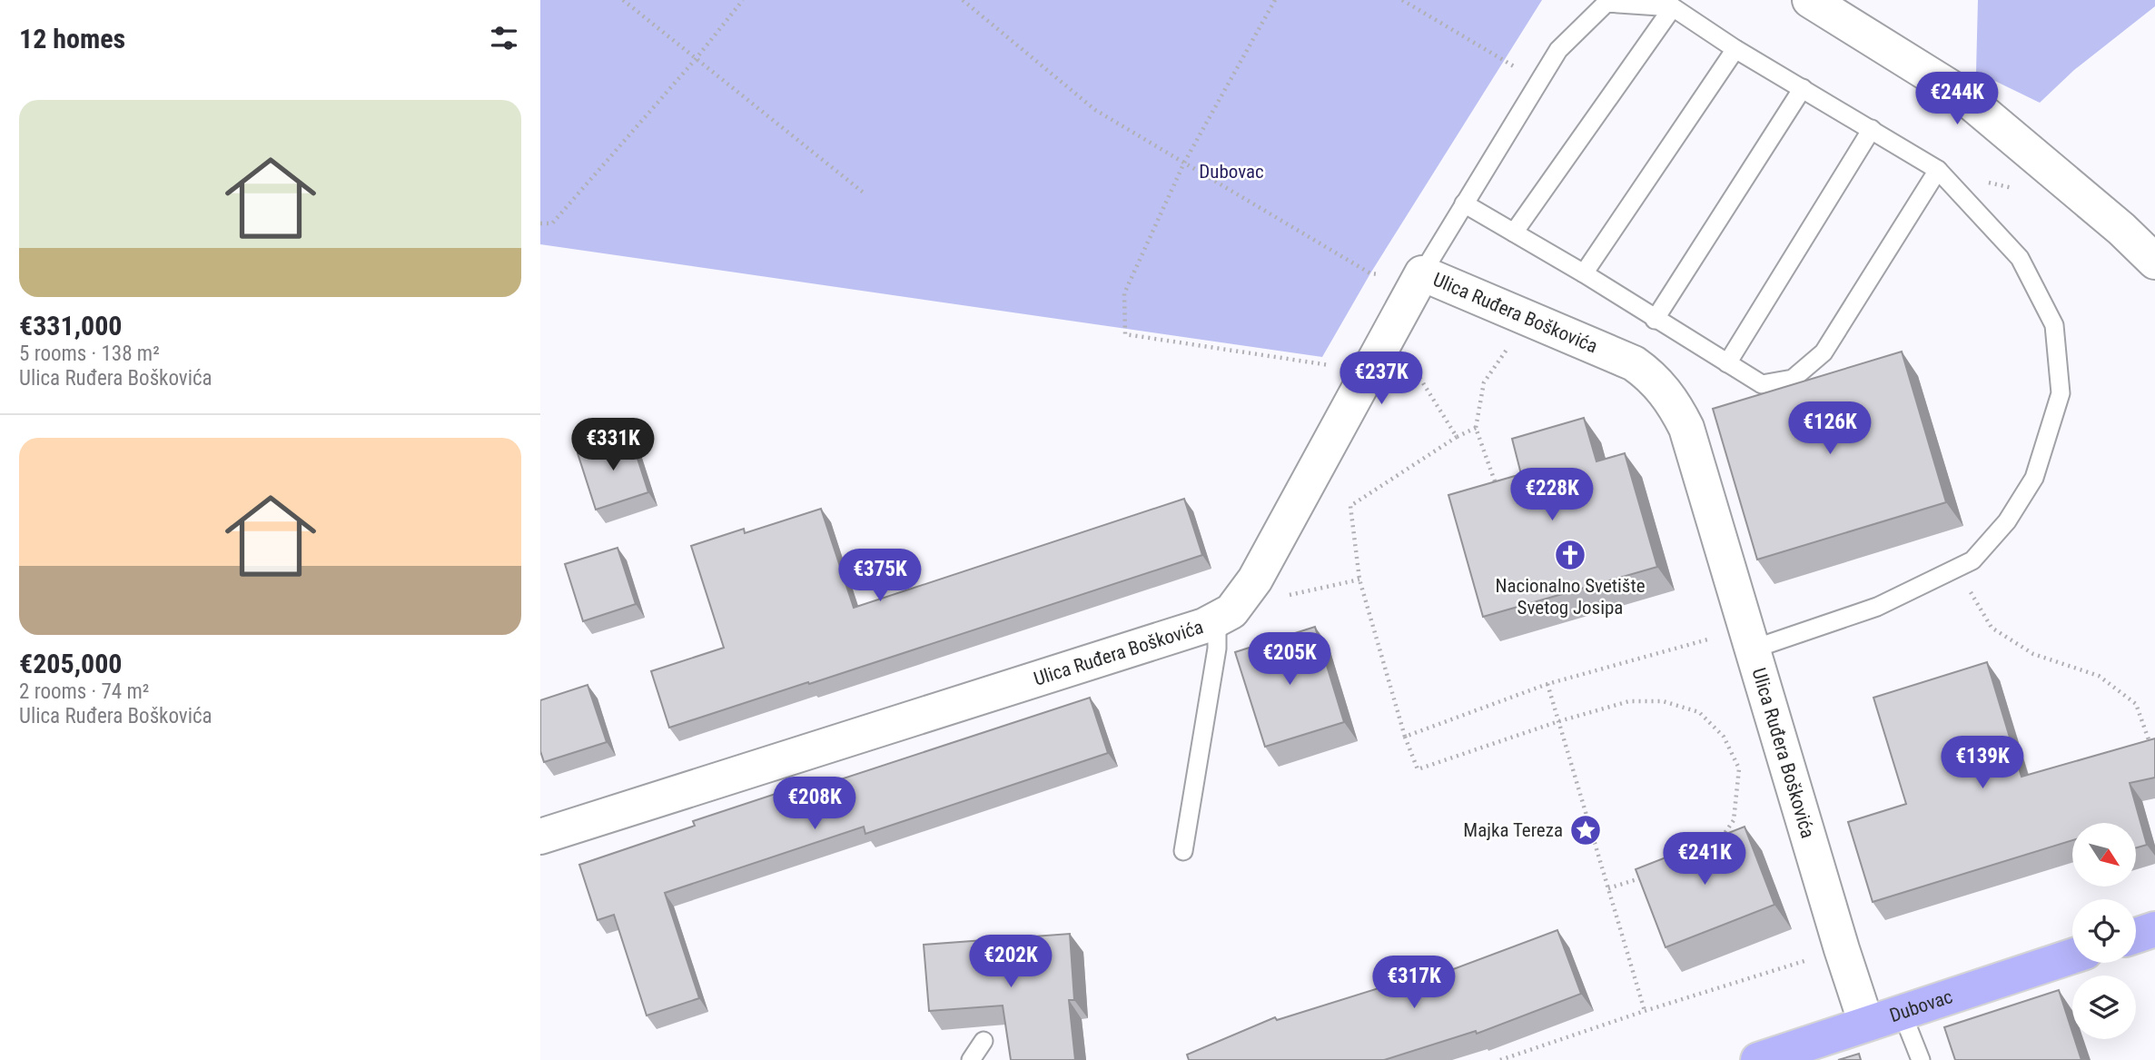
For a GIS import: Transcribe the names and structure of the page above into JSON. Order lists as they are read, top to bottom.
{
  "streets": {
    "main road": ["Dubovac"],
    "street": ["Ulica Ruđera Boškovića"]
  },
  "crossings": [
    ["Ulica Ruđera Boškovića", "Dubovac"]
  ],
  "parks": ["Dubovac"],
  "places": {
    "church": ["Nacionalno Svetište Svetog Josipa"],
    "place": ["Majka Tereza"]
  },
  "north": "bottom right",
  "page": {
    "heading": "12 homes",
    "price": [
      "€244K",
      "€237K",
      "€126K",
      "€331K",
      "€228K",
      "€375K",
      "€205K",
      "€139K",
      "€208K",
      "€241K",
      "€202K",
      "€317K"
    ],
    "list": [
      {
        "name": "€331,000",
        "note": "5 rooms · 138 m² · Ulica Ruđera Boškovića"
      },
      {
        "name": "€205,000",
        "note": "2 rooms · 74 m² · Ulica Ruđera Boškovića"
      }
    ]
  }
}
